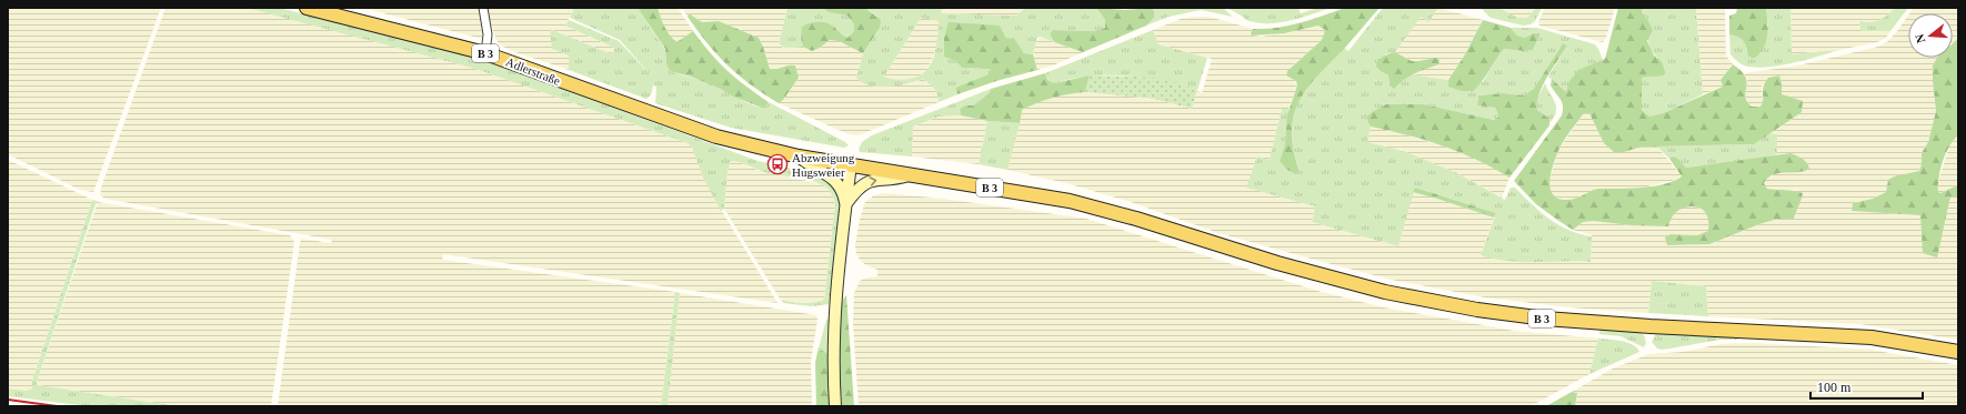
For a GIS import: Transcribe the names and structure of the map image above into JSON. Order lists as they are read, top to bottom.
{
  "streets": {
    "main road": ["B 3", "Adlerstraße"]
  },
  "crossings": [
    ["B 3", "Adlerstraße"]
  ],
  "places": {
    "bus stop": ["Abzweigung Hugsweier"]
  },
  "scale_bar": "100 m",
  "north": "left"
}
